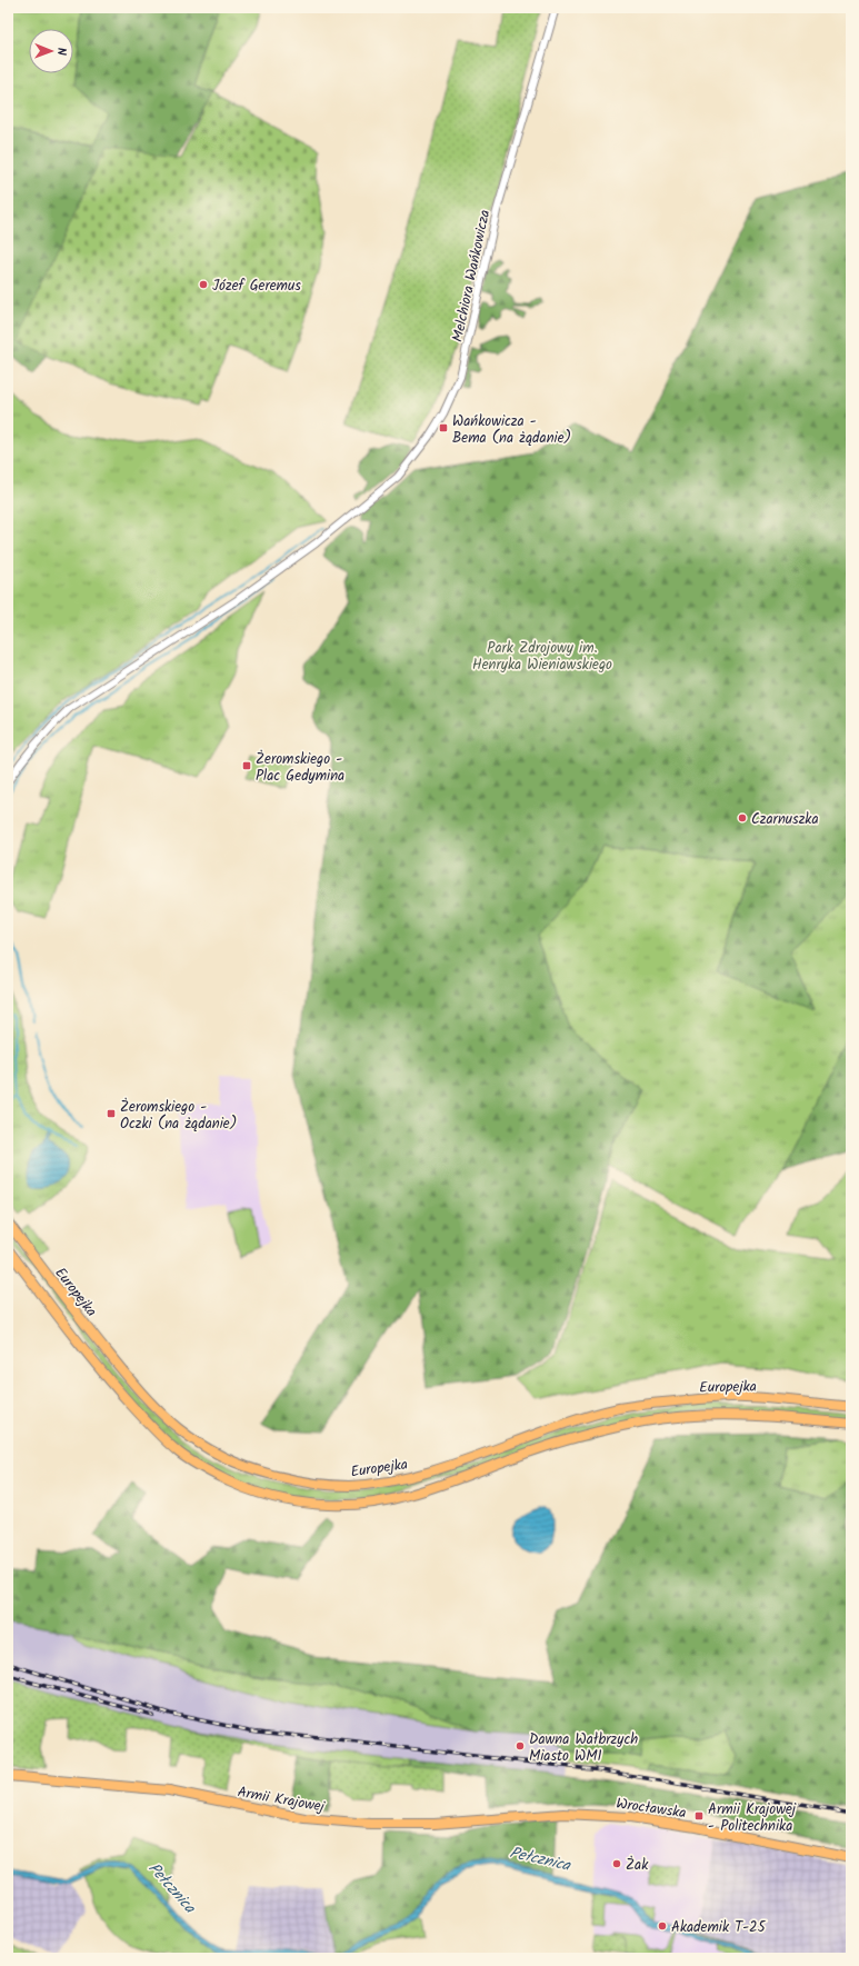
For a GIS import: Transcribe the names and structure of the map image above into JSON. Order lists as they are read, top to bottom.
{
  "streets": {
    "main road": ["Europejka", "Armii Krajowej", "Wrocławska"],
    "street": ["Melchiora Wańkowicza"]
  },
  "crossings": [
    ["Armii Krajowej", "Wrocławska"]
  ],
  "water": ["Pełcznica"],
  "parks": ["Park Zdrojowy im. Henryka Wieniawskiego"],
  "places": {
    "other": [
      "Józef Geremus",
      "Czarnuszka",
      "Dawna Wałbrzych Miasto WM1",
      "Żak",
      "Akademik T-25"
    ],
    "transit": [
      "Wańkowicza - Bema (na żądanie)",
      "Żeromskiego - Plac Gedymina",
      "Żeromskiego - Oczki (na żądanie)",
      "Armii Krajowej - Politechnika"
    ]
  },
  "north": "right"
}
